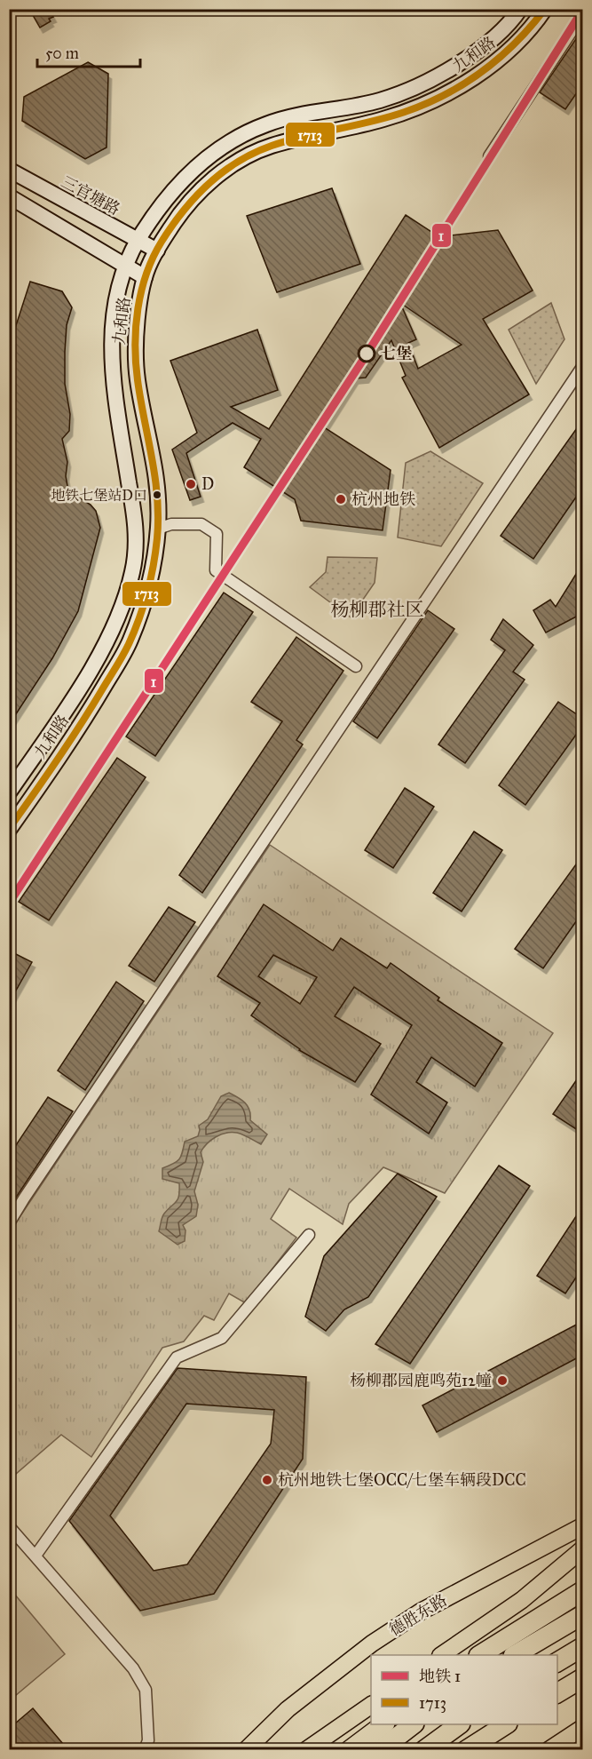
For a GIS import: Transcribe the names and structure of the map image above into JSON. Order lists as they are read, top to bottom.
{
  "streets": {
    "main road": ["德胜东路"],
    "street": ["九和路", "三官塘路"]
  },
  "crossings": [
    ["九和路", "三官塘路"]
  ],
  "districts": ["杨柳郡社区"],
  "places": [
    "七堡",
    "D",
    "地铁七堡站D口",
    "杭州地铁",
    "杨柳郡园鹿鸣苑12幢",
    "杭州地铁七堡OCC/七堡车辆段DCC"
  ],
  "lines": ["transit line 1713", "metro line 1"],
  "legend": ["地铁 1", "1713"],
  "scale_bar": "50 m"
}
